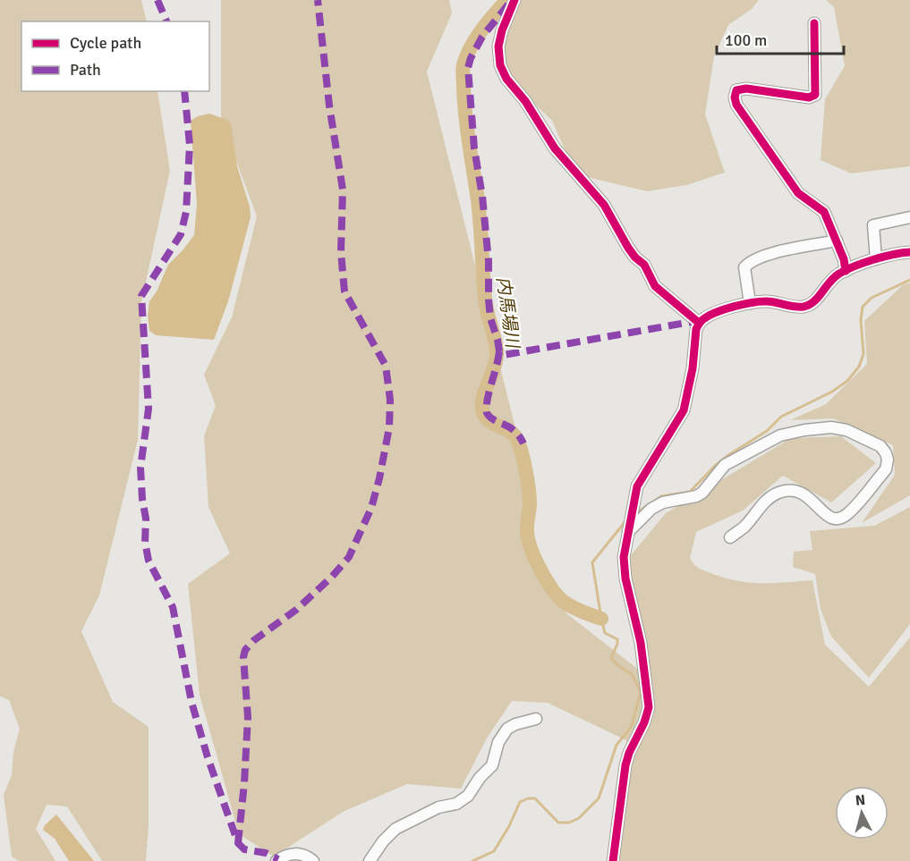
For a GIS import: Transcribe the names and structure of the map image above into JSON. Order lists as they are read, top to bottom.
{
  "water": ["内馬場川"],
  "legend": ["Cycle path", "Path"],
  "scale_bar": "100 m",
  "north": "top"
}
